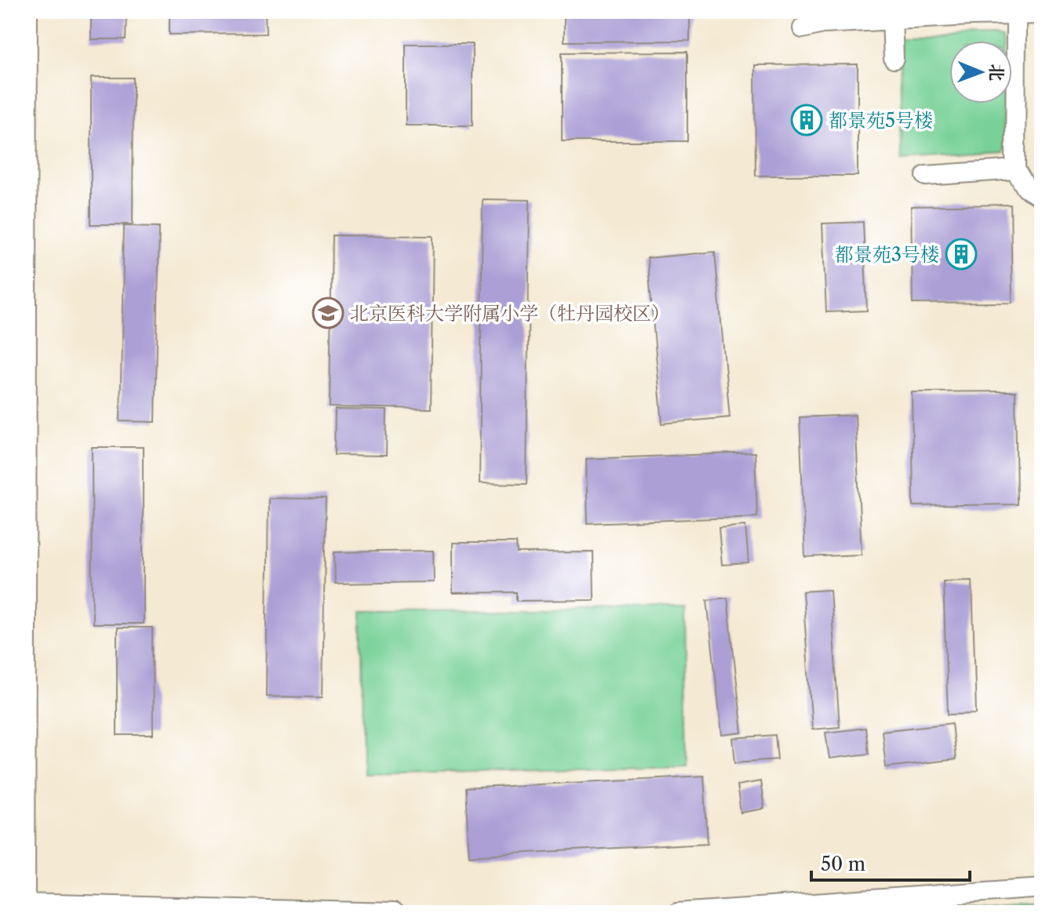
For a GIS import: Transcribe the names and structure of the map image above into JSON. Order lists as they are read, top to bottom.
{
  "places": {
    "building": ["都景苑5号楼", "都景苑3号楼"],
    "school or university": ["北京医科大学附属小学（牡丹园校区）"]
  },
  "scale_bar": "50 m",
  "north": "right"
}
